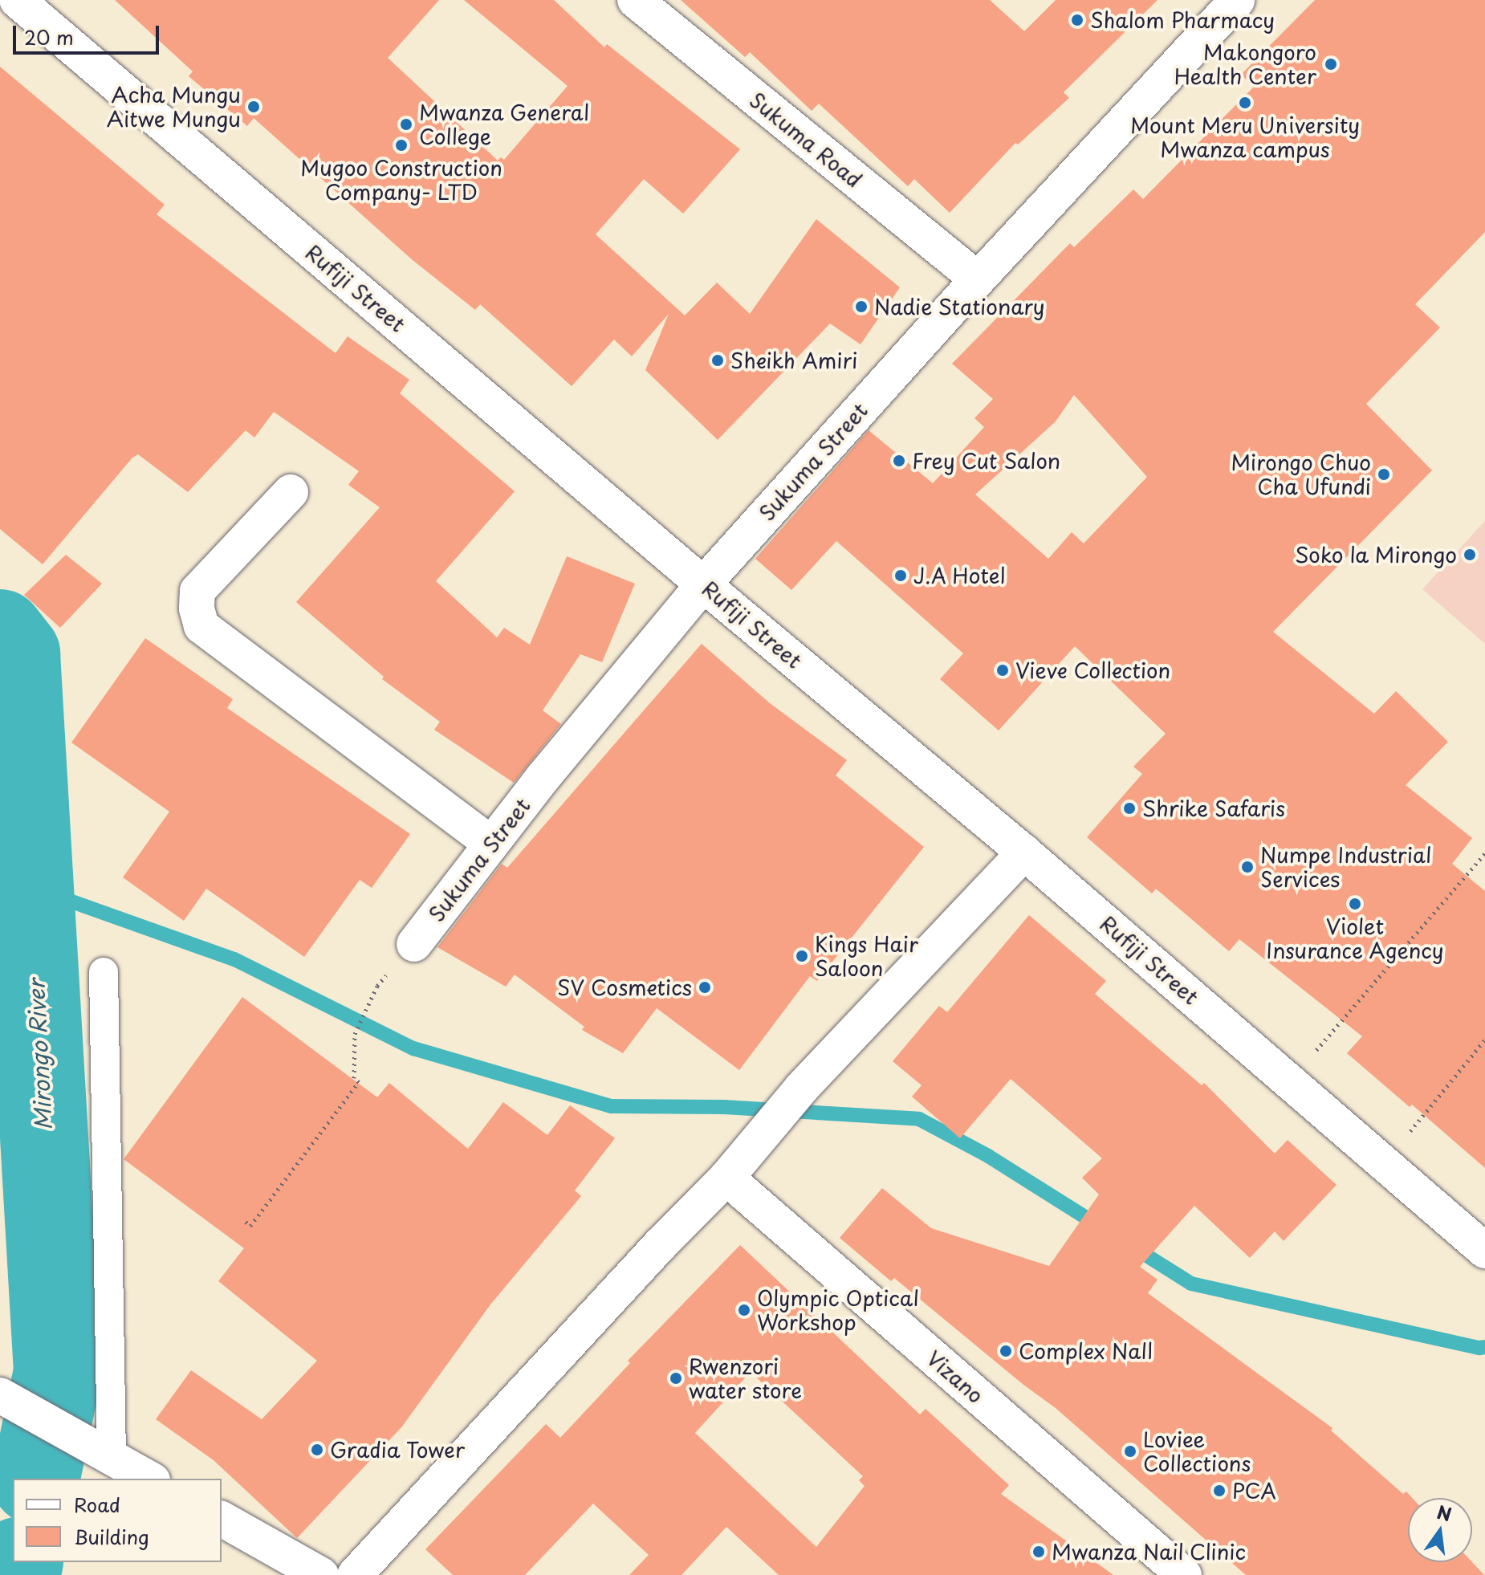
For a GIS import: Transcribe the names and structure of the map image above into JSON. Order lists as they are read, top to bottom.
{
  "streets": {
    "street": [
      "Sukuma Road",
      "Rufiji Street",
      "Sukuma Street",
      "Vizano"
    ]
  },
  "crossings": [
    ["Sukuma Road", "Sukuma Street"],
    ["Rufiji Street", "Sukuma Street"]
  ],
  "water": ["Mirongo River"],
  "places": [
    "Shalom Pharmacy",
    "Makongoro Health Center",
    "Mount Meru University Mwanza campus",
    "Acha Mungu Aitwe Mungu",
    "Mwanza General College",
    "Mugoo Construction Company- LTD",
    "Nadie Stationary",
    "Sheikh Amiri",
    "Frey Cut Salon",
    "Mirongo Chuo Cha Ufundi",
    "Soko la Mirongo",
    "J.A Hotel",
    "Vieve Collection",
    "Shrike Safaris",
    "Numpe Industrial Services",
    "Violet Insurance Agency",
    "Kings Hair Saloon",
    "SV Cosmetics",
    "Olympic Optical Workshop",
    "Complex Nall",
    "Rwenzori water store",
    "Gradia Tower",
    "Loviee Collections",
    "PCA",
    "Mwanza Nail Clinic"
  ],
  "legend": ["Road", "Building"],
  "scale_bar": "20 m",
  "north": "top"
}
